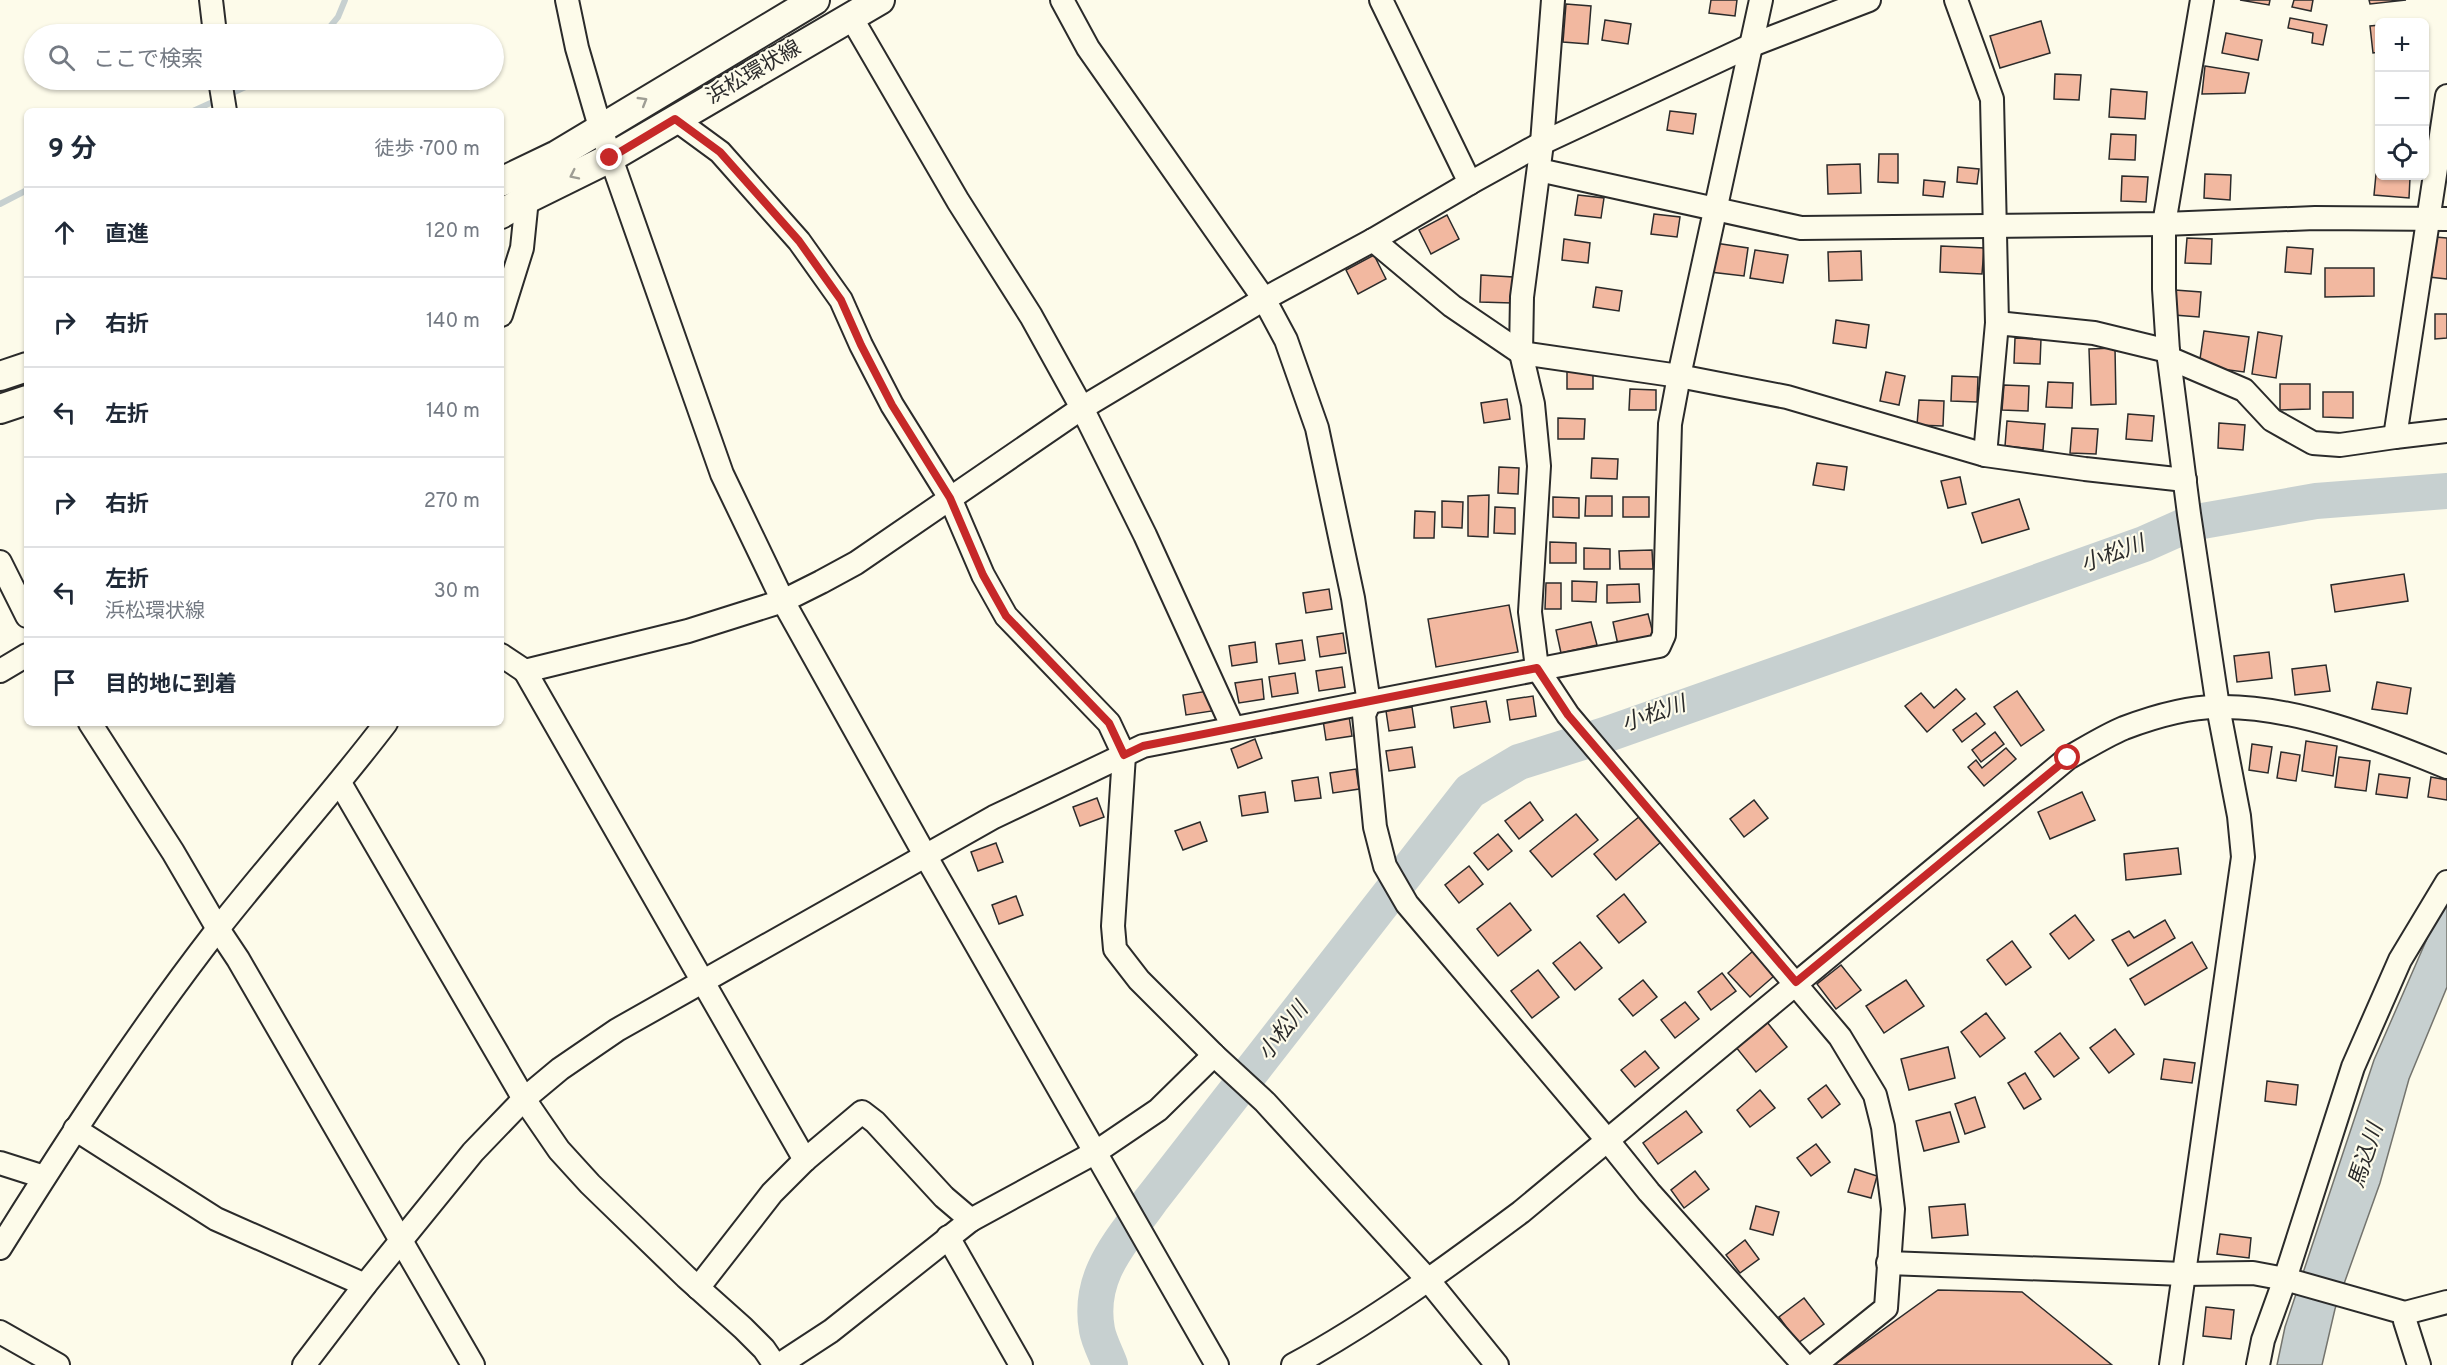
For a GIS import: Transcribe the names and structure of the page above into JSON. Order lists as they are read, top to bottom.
{
  "streets": {
    "main road": ["浜松環状線"]
  },
  "water": ["小松川", "馬込川"],
  "page": {
    "map_buttons": ["+", "−"],
    "search": "ここで検索",
    "heading": ["9 分", "徒歩 · 700 m"],
    "list": [
      ["直進", "120 m"],
      ["右折", "140 m"],
      ["左折", "140 m"],
      ["右折", "270 m"],
      ["左折", "浜松環状線", "30 m"],
      "目的地に到着"
    ]
  }
}
